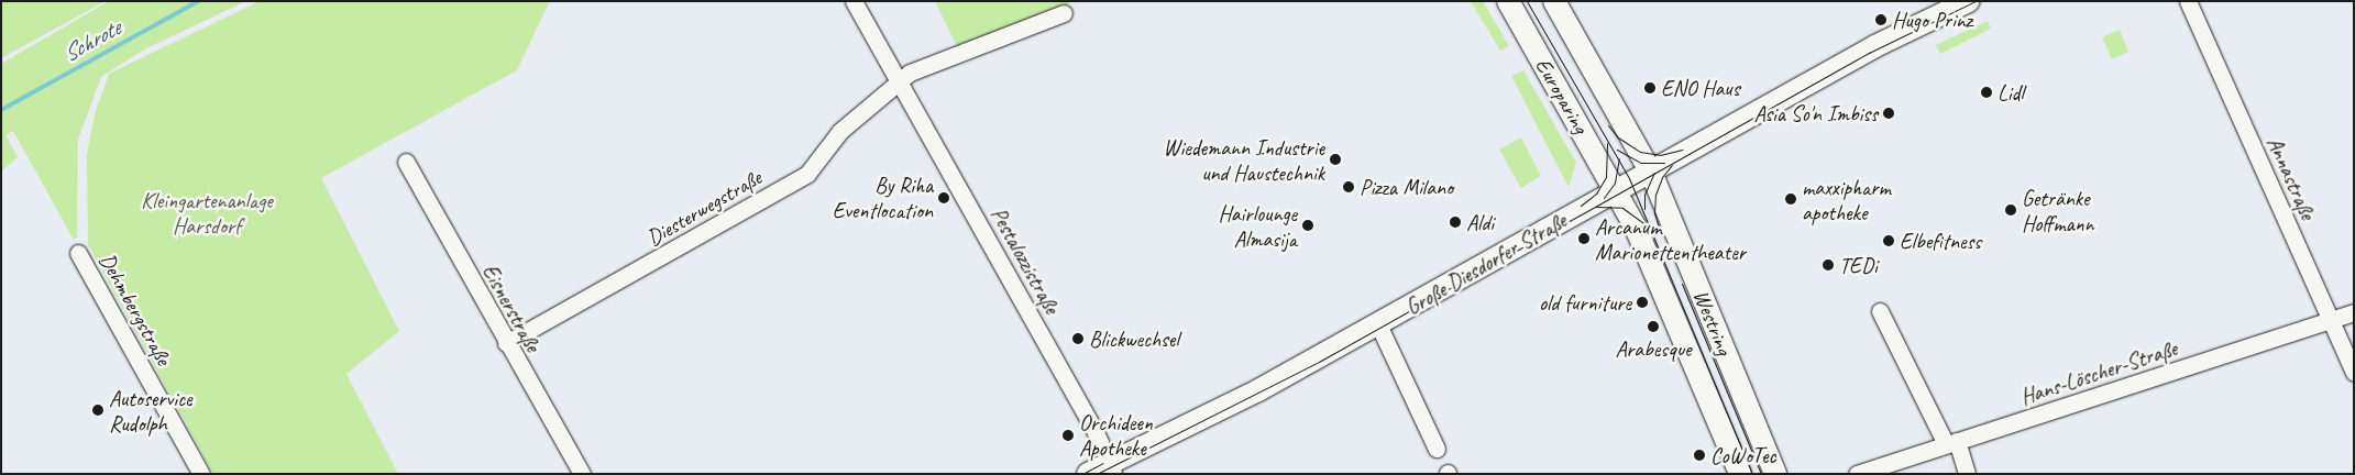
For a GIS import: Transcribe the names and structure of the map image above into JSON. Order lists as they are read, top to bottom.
{
  "streets": {
    "main road": ["Europaring", "Große Diesdorfer Straße", "Westring"],
    "street": [
      "Annastraße",
      "Diesterwegstraße",
      "Pestalozzistraße",
      "Eisnerstraße",
      "Dehmbergstraße",
      "Hans-Löscher-Straße"
    ]
  },
  "crossings": [
    ["Europaring", "Große Diesdorfer Straße"],
    ["Europaring", "Westring"],
    ["Annastraße", "Hans-Löscher-Straße"],
    ["Diesterwegstraße", "Pestalozzistraße"],
    ["Diesterwegstraße", "Eisnerstraße"],
    ["Pestalozzistraße", "Große Diesdorfer Straße"],
    ["Große Diesdorfer Straße", "Westring"]
  ],
  "water": ["Schrote"],
  "parks": ["Kleingartenanlage Harsdorf"],
  "places": [
    "Hugo Prinz",
    "ENO Haus",
    "Lidl",
    "Asia So'n Imbiss",
    "Wiedemann Industrie und Haustechnik",
    "Pizza Milano",
    "By Riha Eventlocation",
    "maxxipharm apotheke",
    "Getränke Hoffmann",
    "Aldi",
    "Hairlounge Almasija",
    "Arcanum Marionettentheater",
    "Elbefitness",
    "TEDi",
    "old furniture",
    "Arabesque",
    "Blickwechsel",
    "Autoservice Rudolph",
    "Orchideen Apotheke",
    "CoWoTec"
  ]
}
